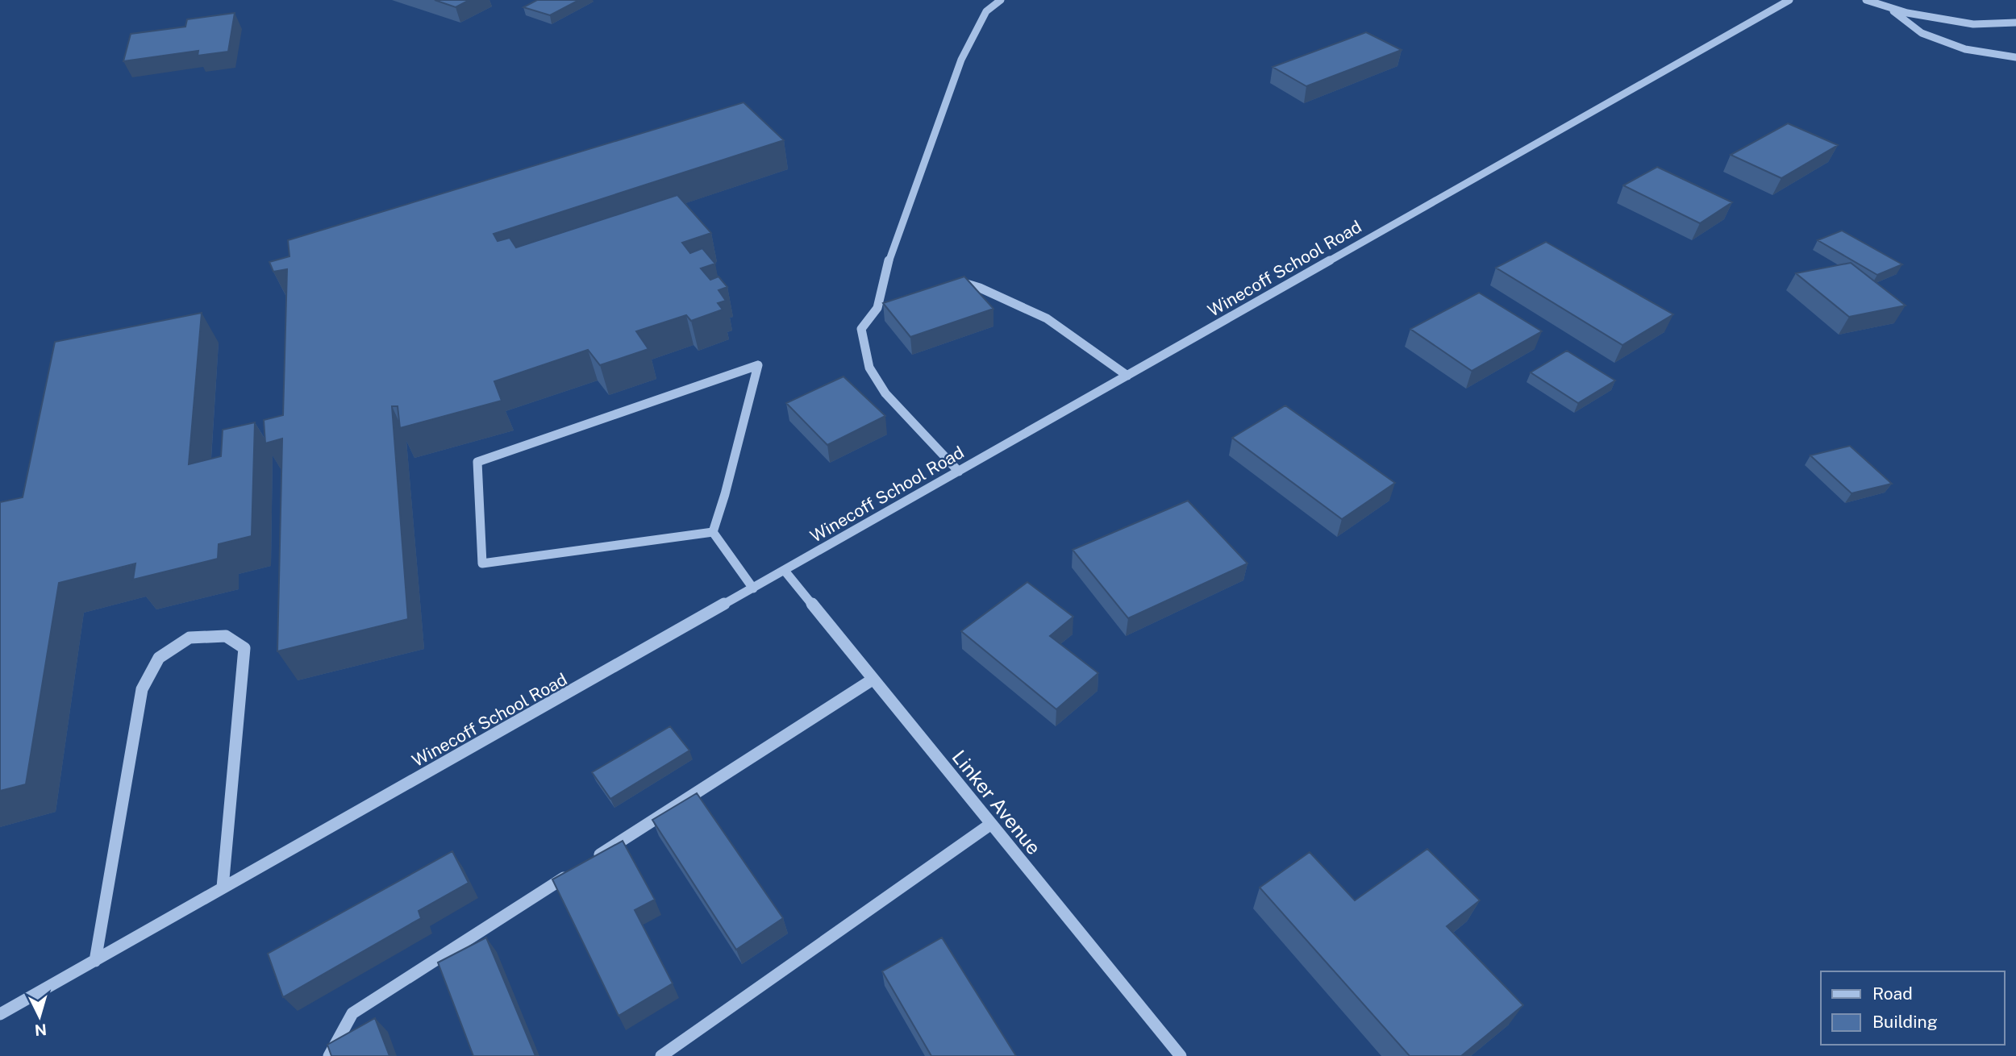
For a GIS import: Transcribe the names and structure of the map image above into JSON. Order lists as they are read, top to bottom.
{
  "streets": {
    "street": ["Winecoff School Road", "Linker Avenue"]
  },
  "crossings": [
    ["Winecoff School Road", "Linker Avenue"]
  ],
  "legend": ["Road", "Building"],
  "north": "bottom"
}
